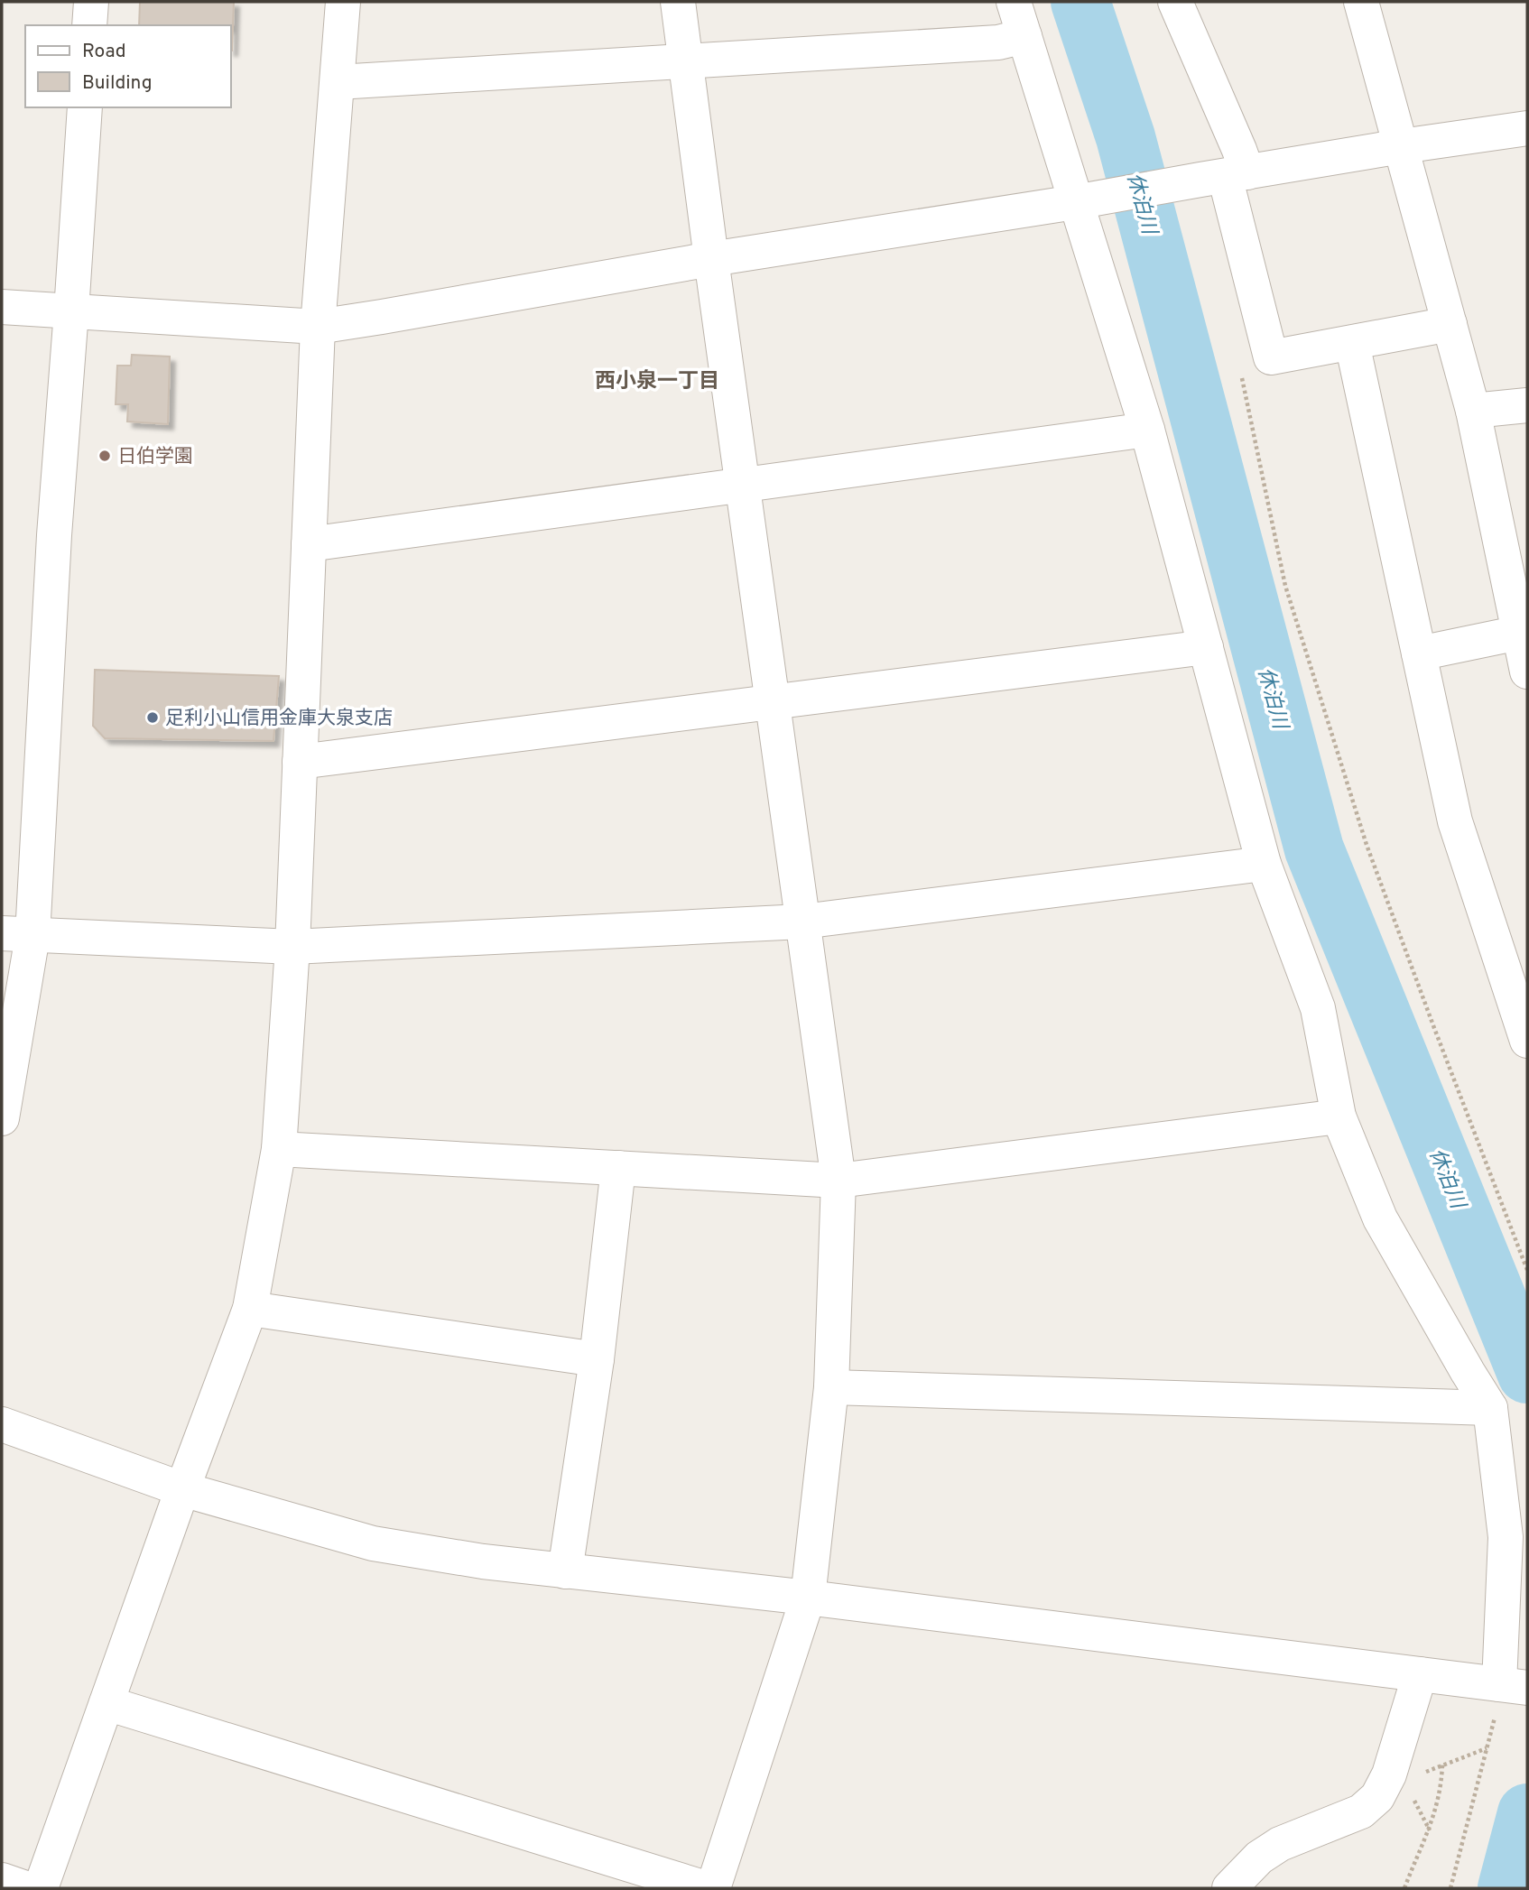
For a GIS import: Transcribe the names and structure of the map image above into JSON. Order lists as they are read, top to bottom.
{
  "districts": ["西小泉一丁目"],
  "water": ["休泊川"],
  "places": ["日伯学園", "足利小山信用金庫大泉支店"],
  "legend": ["Road", "Building"]
}
